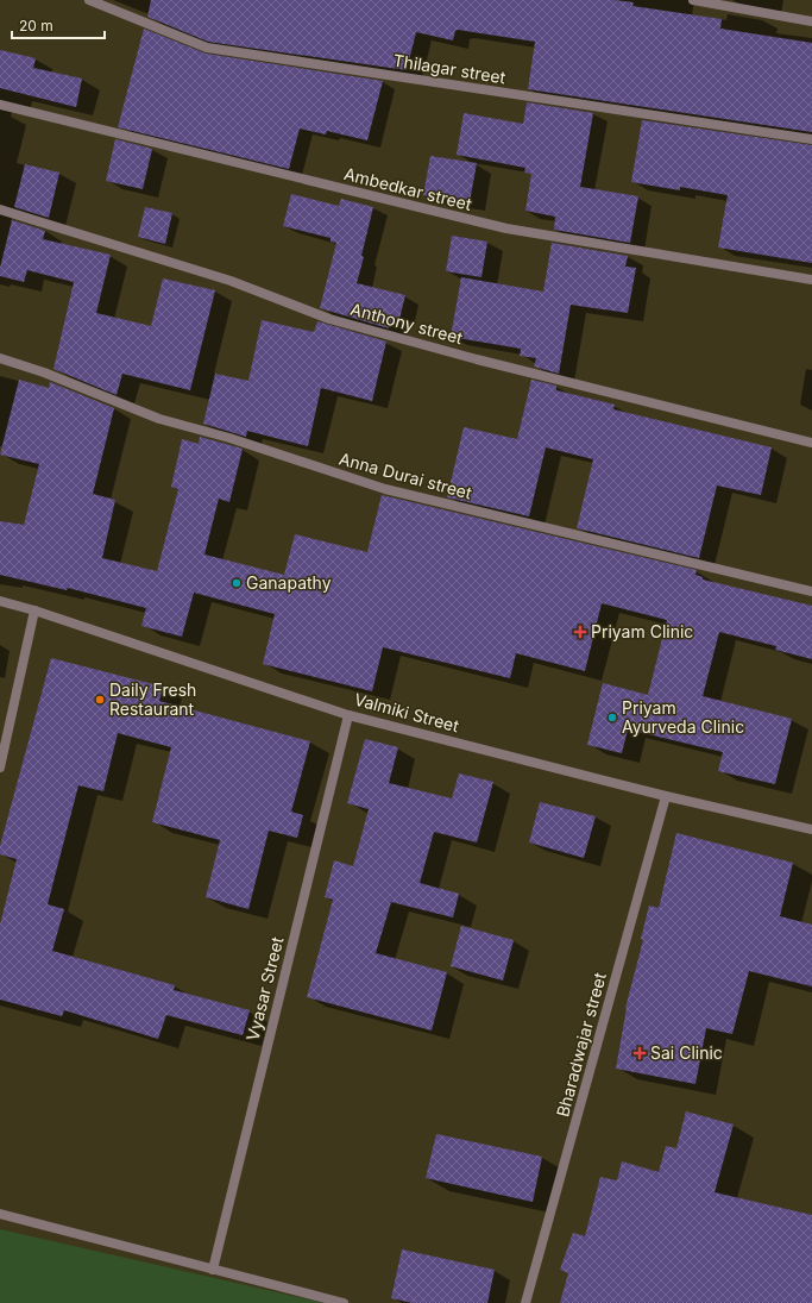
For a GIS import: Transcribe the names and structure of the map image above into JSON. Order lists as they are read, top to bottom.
{
  "streets": {
    "street": [
      "Thilagar street",
      "Ambedkar street",
      "Anthony street",
      "Anna Durai street",
      "Valmiki Street",
      "Vyasar Street",
      "Bharadwajar street"
    ]
  },
  "crossings": [
    ["Valmiki Street", "Vyasar Street"],
    ["Valmiki Street", "Bharadwajar street"]
  ],
  "places": {
    "other": ["Ganapathy", "Daily Fresh Restaurant", "Priyam Ayurveda Clinic"],
    "health": ["Priyam Clinic", "Sai Clinic"]
  },
  "scale_bar": "20 m"
}
